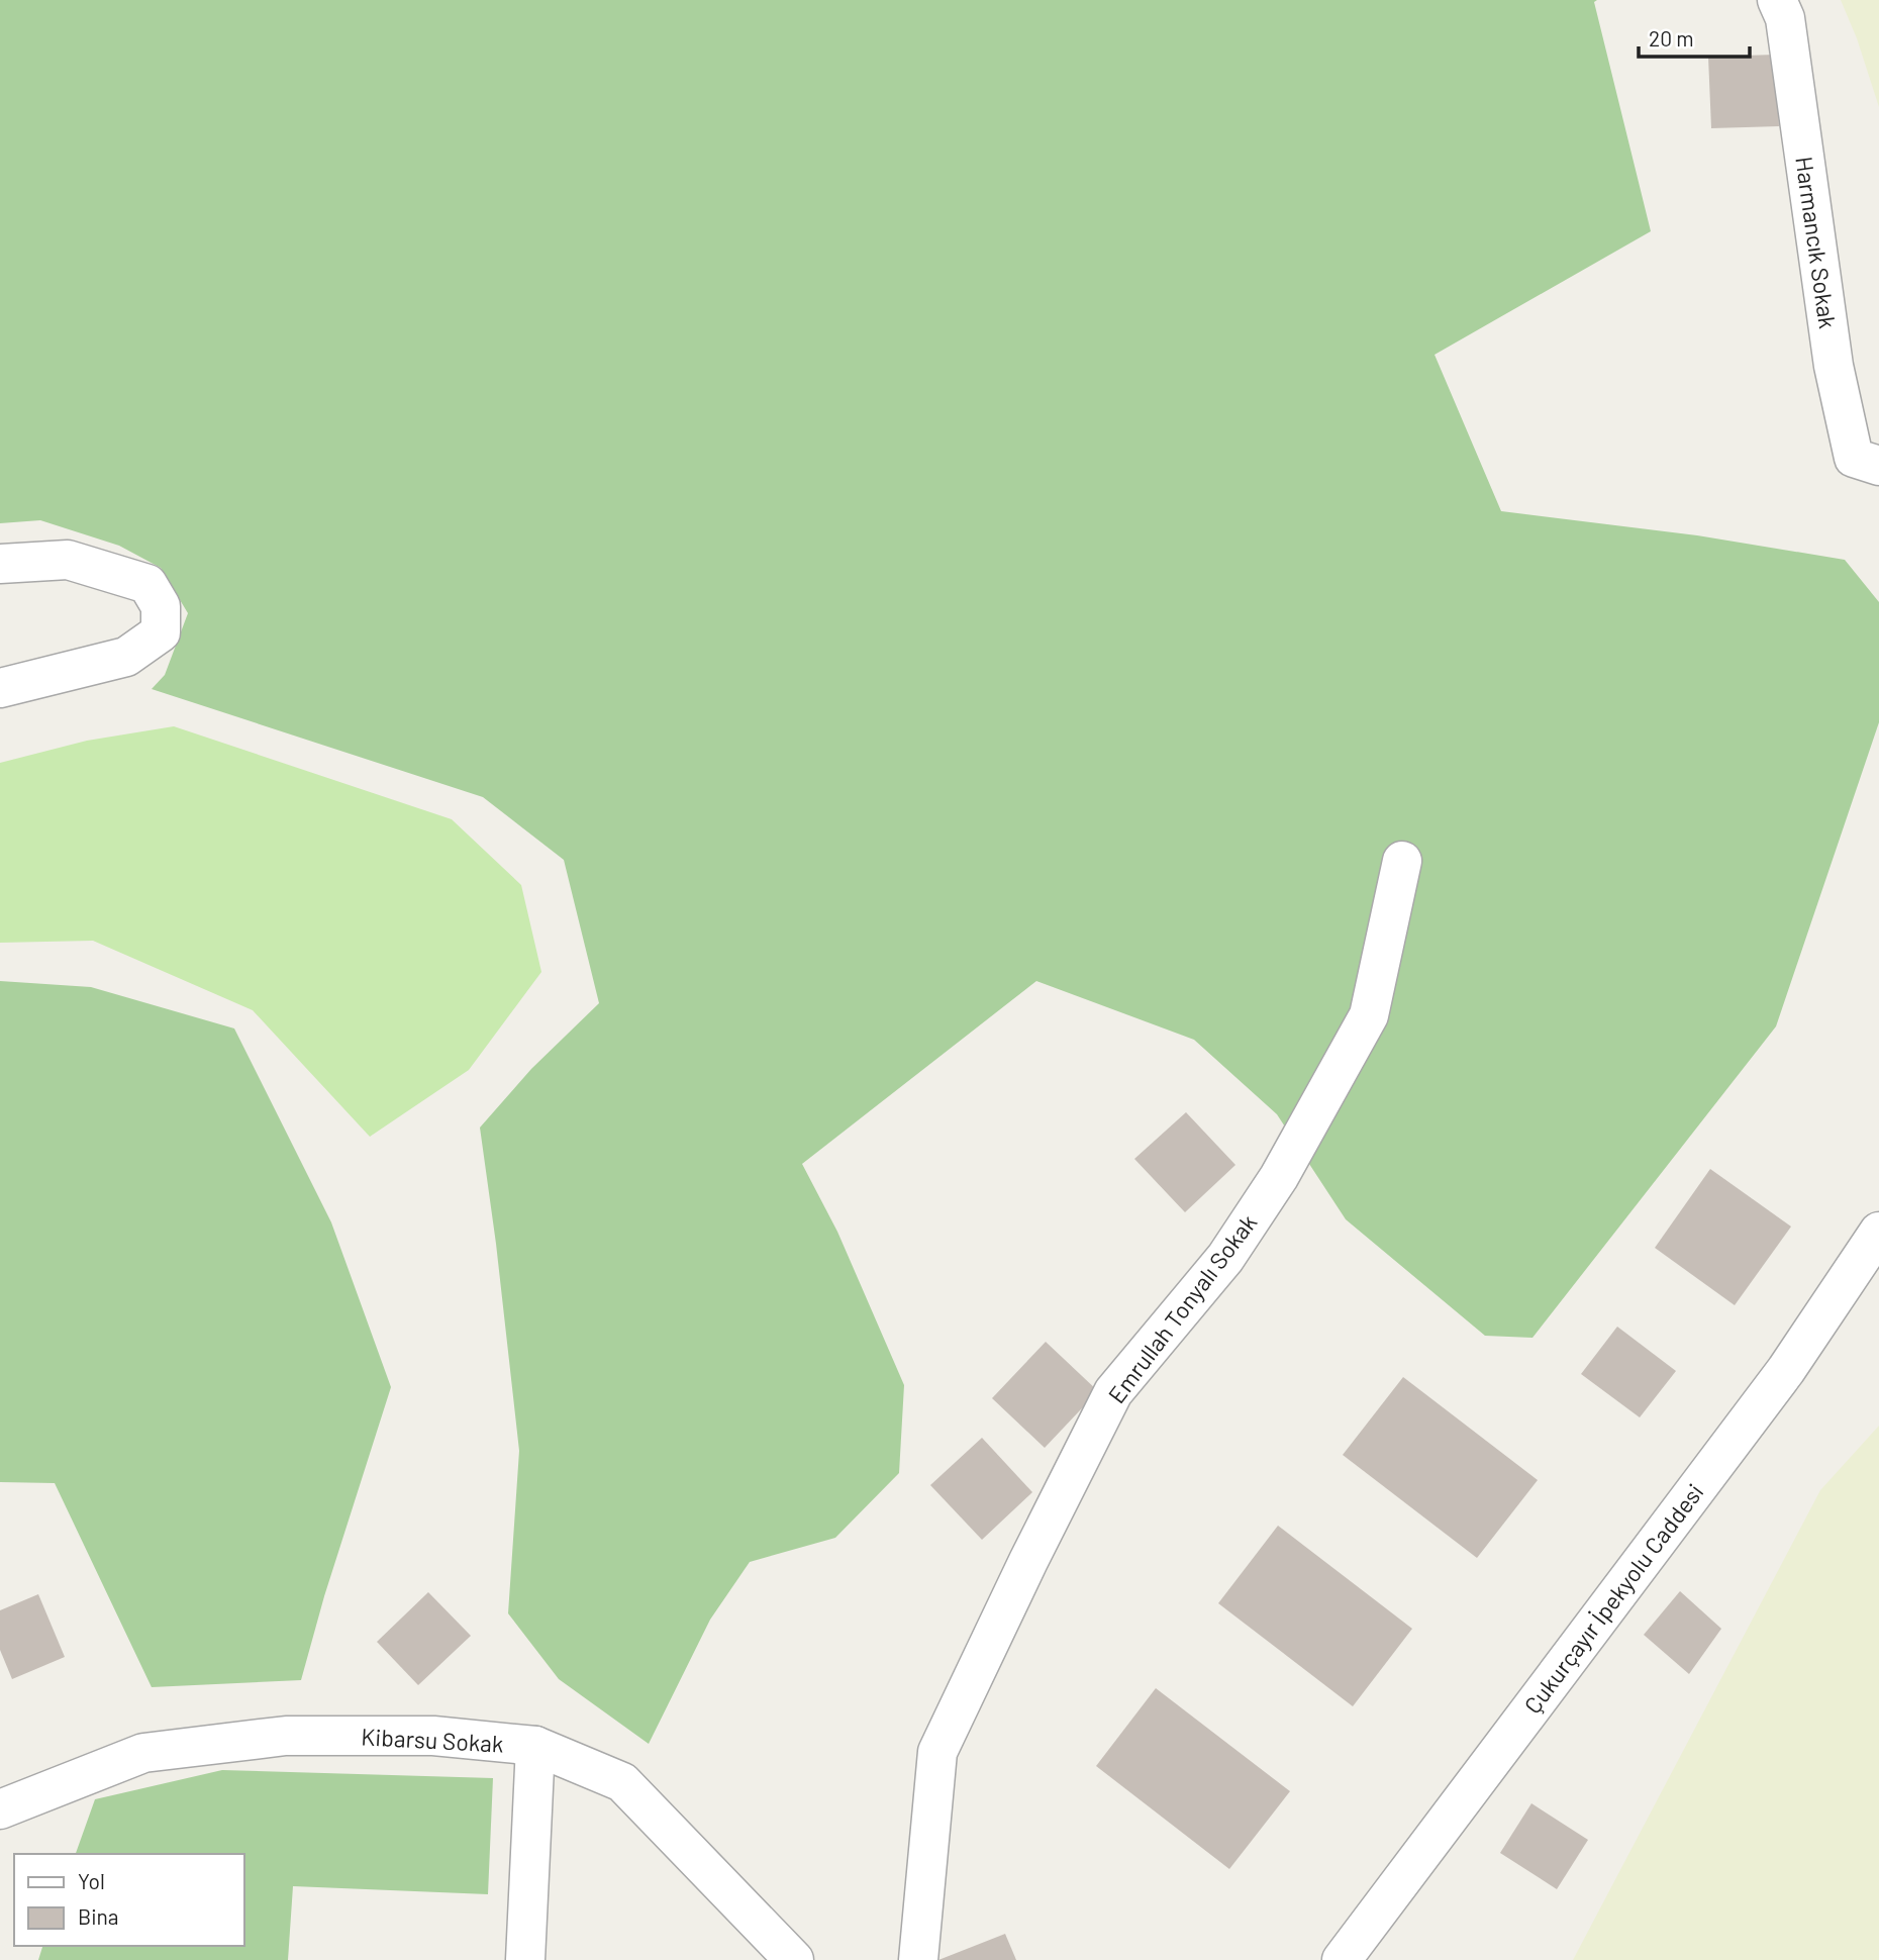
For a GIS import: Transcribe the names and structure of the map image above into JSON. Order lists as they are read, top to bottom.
{
  "streets": {
    "street": [
      "Harmancık Sokak",
      "Emrullah Tonyalı Sokak",
      "Çukurçayır İpekyolu Caddesi",
      "Kibarsu Sokak"
    ]
  },
  "legend": ["Yol", "Bina"],
  "scale_bar": "20 m"
}
